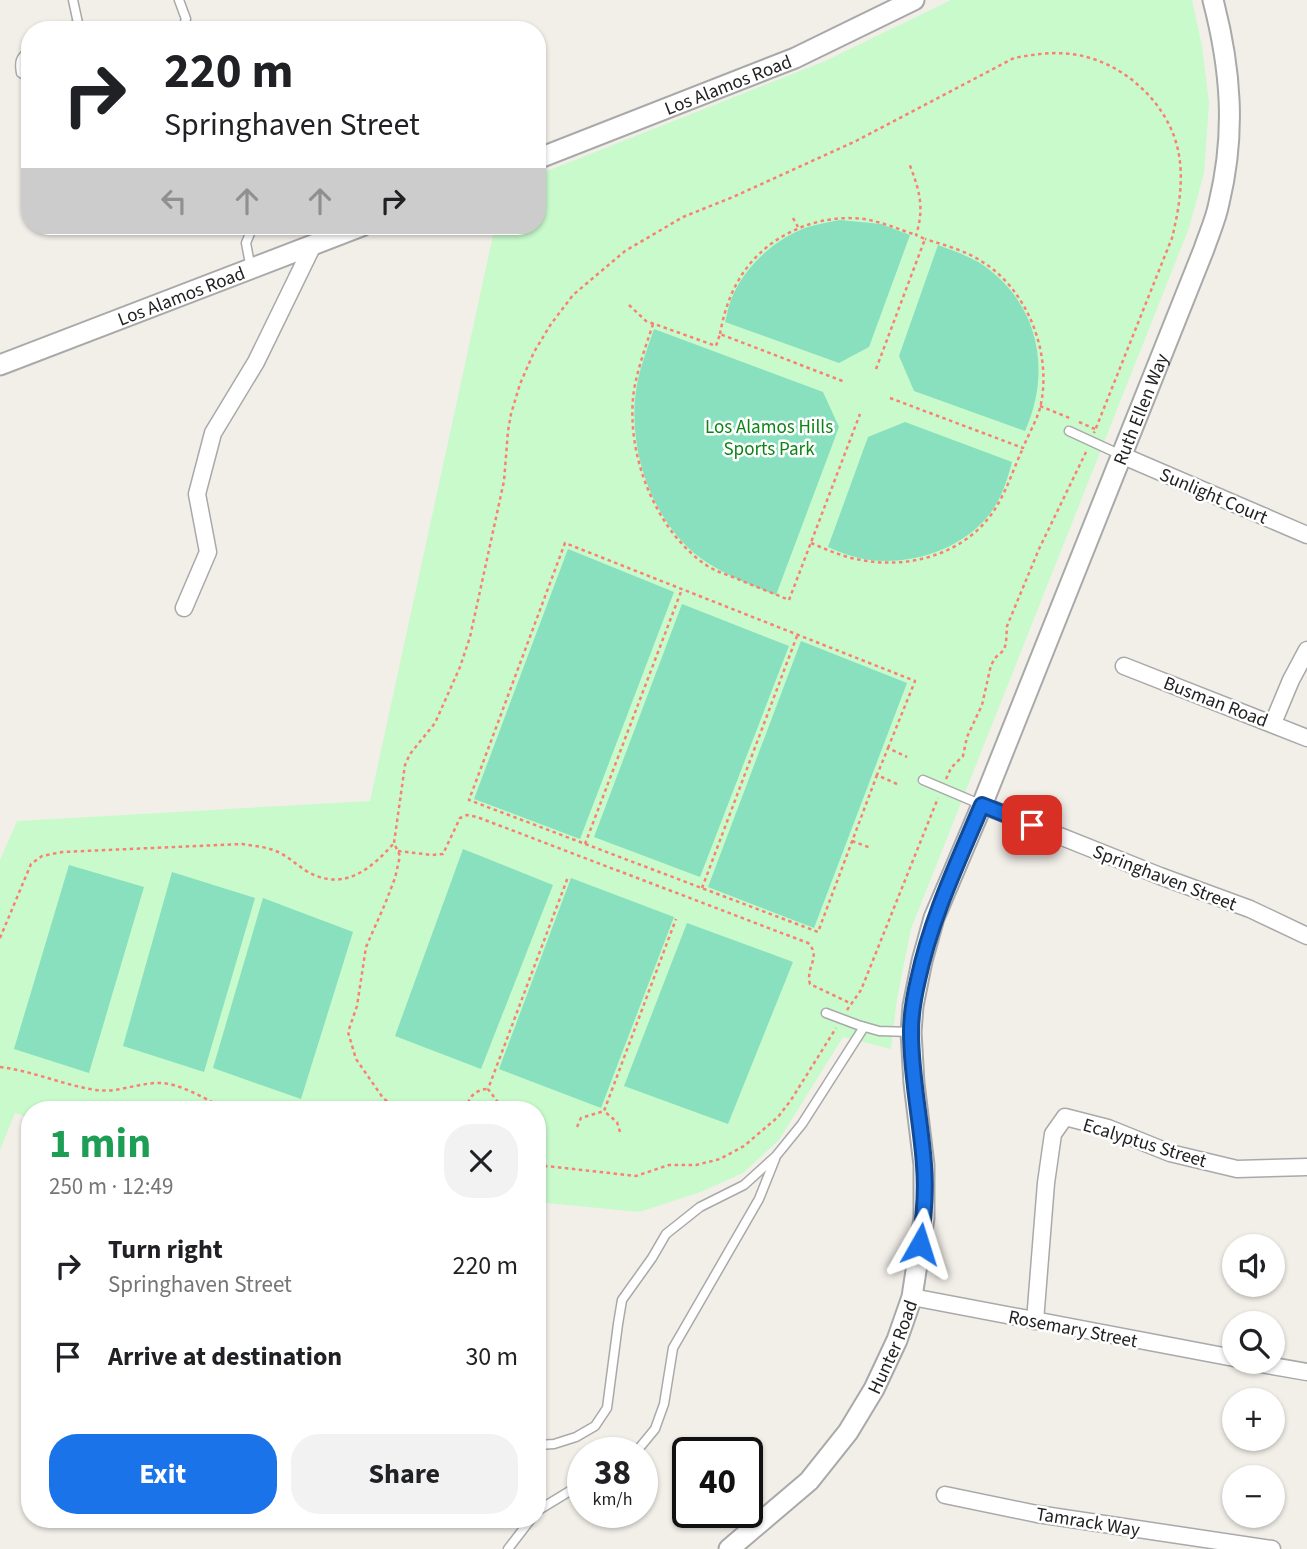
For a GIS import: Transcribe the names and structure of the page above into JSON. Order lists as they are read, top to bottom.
{
  "streets": {
    "street": [
      "Los Alamos Road",
      "Ruth Ellen Way",
      "Sunlight Court",
      "Busman Road",
      "Springhaven Street",
      "Ecalyptus Street",
      "Rosemary Street",
      "Hunter Road",
      "Tamrack Way"
    ]
  },
  "crossings": [
    ["Ruth Ellen Way", "Sunlight Court"],
    ["Ruth Ellen Way", "Springhaven Street"],
    ["Ruth Ellen Way", "Hunter Road"],
    ["Springhaven Street", "Hunter Road"],
    ["Ecalyptus Street", "Rosemary Street"],
    ["Rosemary Street", "Hunter Road"]
  ],
  "parks": ["Los Alamos Hills Sports Park"],
  "page": {
    "turn": ["220 m", "Springhaven Street"],
    "heading": ["1 min", "250 m · 12:49"],
    "list": [
      {
        "name": "Turn right",
        "note": "Springhaven Street",
        "value": "220 m"
      },
      {
        "name": "Arrive at destination",
        "value": "30 m"
      }
    ],
    "map_buttons": ["+", "−"],
    "buttons": ["Exit", "Share"],
    "speed": "38 km/h",
    "limit": "40"
  }
}
